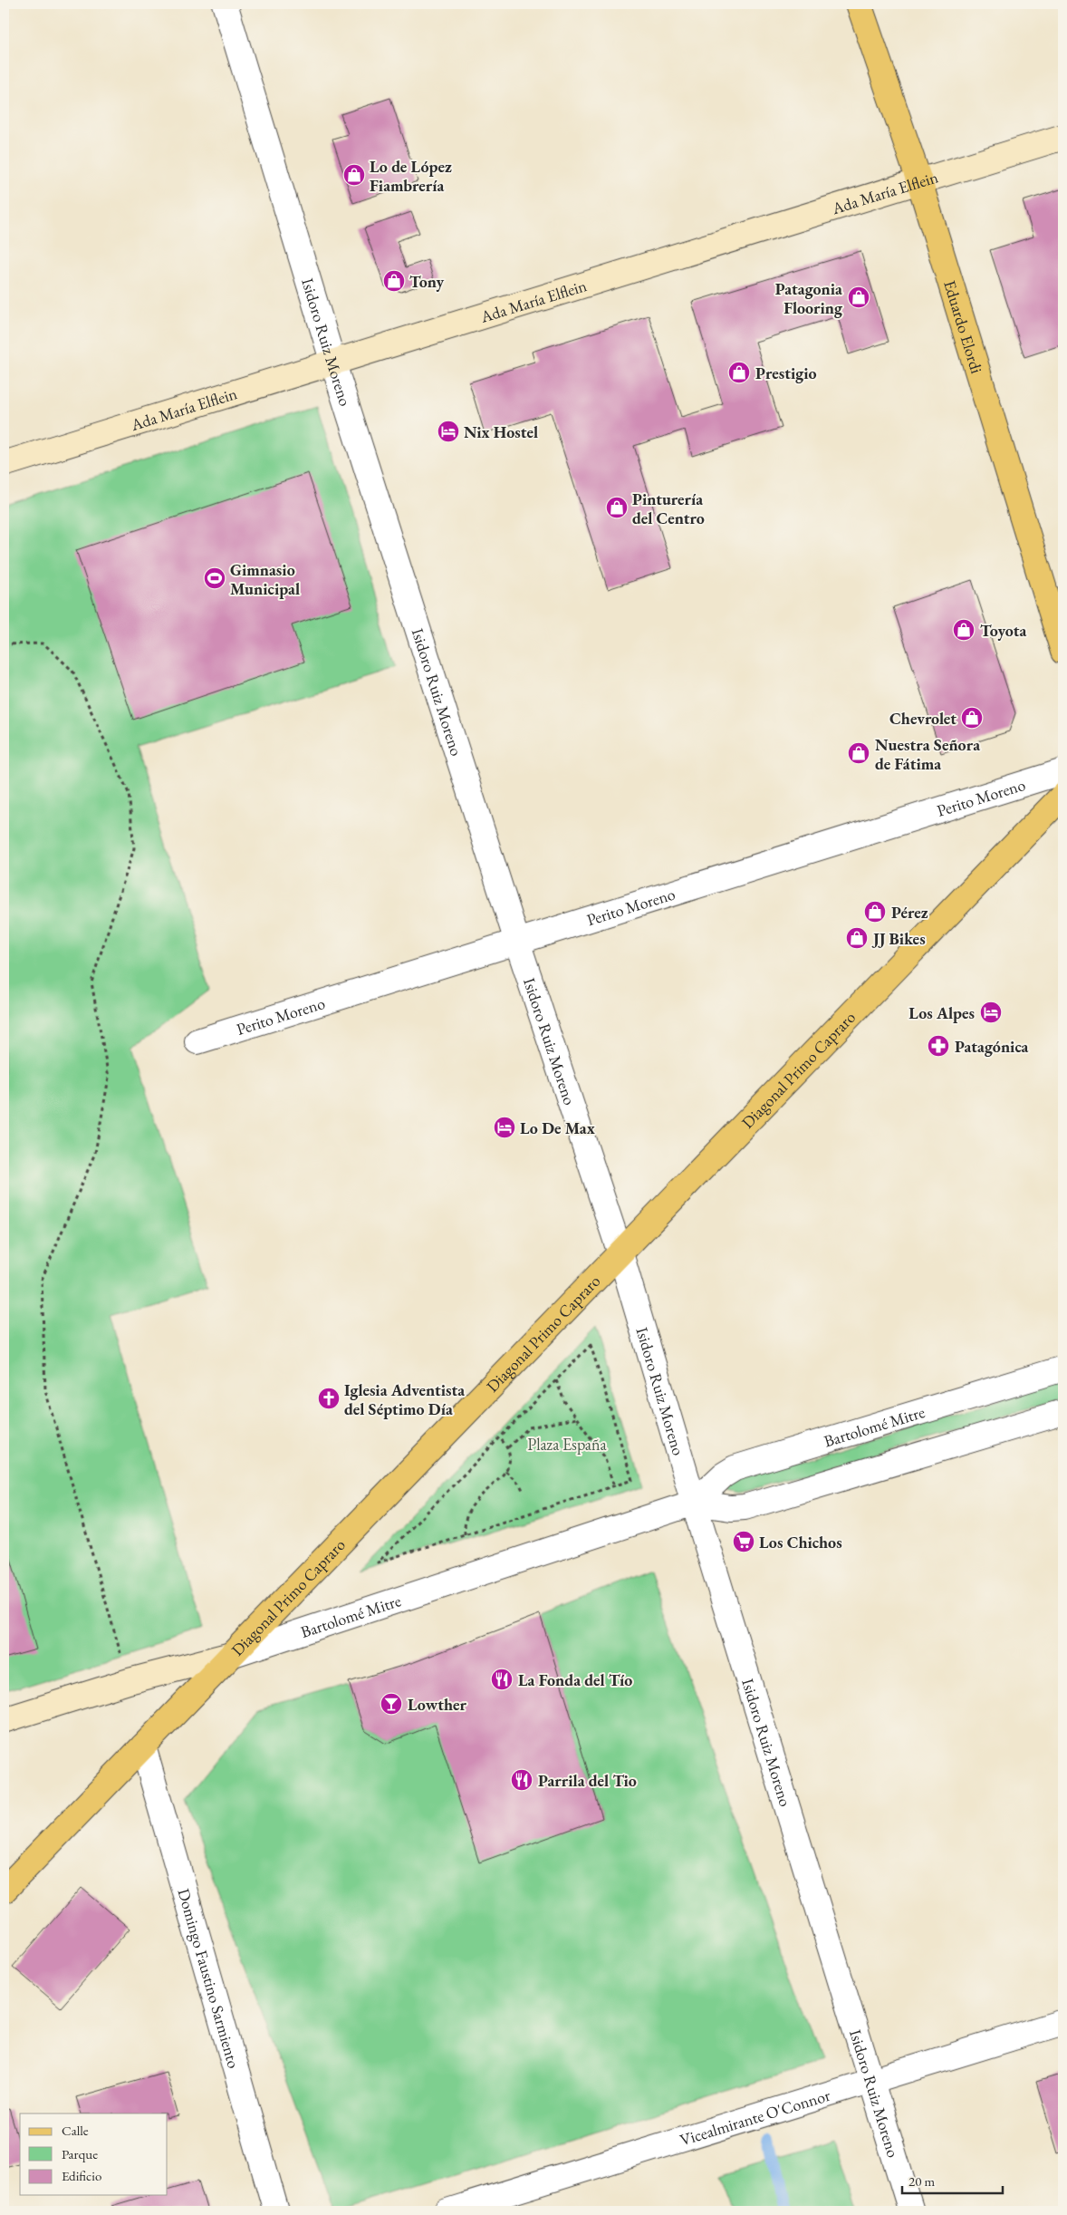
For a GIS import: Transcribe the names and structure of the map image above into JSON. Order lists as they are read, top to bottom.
{
  "streets": {
    "main road": ["Eduardo Elordi", "Diagonal Primo Capraro"],
    "street": [
      "Ada María Elflein",
      "Isidoro Ruiz Moreno",
      "Perito Moreno",
      "Bartolomé Mitre",
      "Domingo Faustino Sarmiento",
      "Vicealmirante O'Connor"
    ]
  },
  "crossings": [
    ["Ada María Elflein", "Eduardo Elordi"],
    ["Ada María Elflein", "Isidoro Ruiz Moreno"],
    ["Isidoro Ruiz Moreno", "Perito Moreno"],
    ["Isidoro Ruiz Moreno", "Diagonal Primo Capraro"],
    ["Isidoro Ruiz Moreno", "Bartolomé Mitre"],
    ["Isidoro Ruiz Moreno", "Vicealmirante O'Connor"],
    ["Diagonal Primo Capraro", "Bartolomé Mitre"],
    ["Diagonal Primo Capraro", "Domingo Faustino Sarmiento"]
  ],
  "parks": ["Plaza España"],
  "places": {
    "shop": [
      "Lo de López Fiambrería",
      "Tony",
      "Patagonia Flooring",
      "Prestigio",
      "Pinturería del Centro",
      "Toyota",
      "Chevrolet",
      "Nuestra Señora de Fátima",
      "Pérez",
      "JJ Bikes"
    ],
    "hotel": ["Nix Hostel", "Los Alpes", "Lo De Max"],
    "sports": ["Gimnasio Municipal"],
    "pharmacy": ["Patagónica"],
    "church": ["Iglesia Adventista del Séptimo Día"],
    "supermarket": ["Los Chichos"],
    "restaurant": ["La Fonda del Tío", "Parrila del Tio"],
    "bar": ["Lowther"]
  },
  "legend": ["Calle", "Parque", "Edificio"],
  "scale_bar": "20 m"
}
